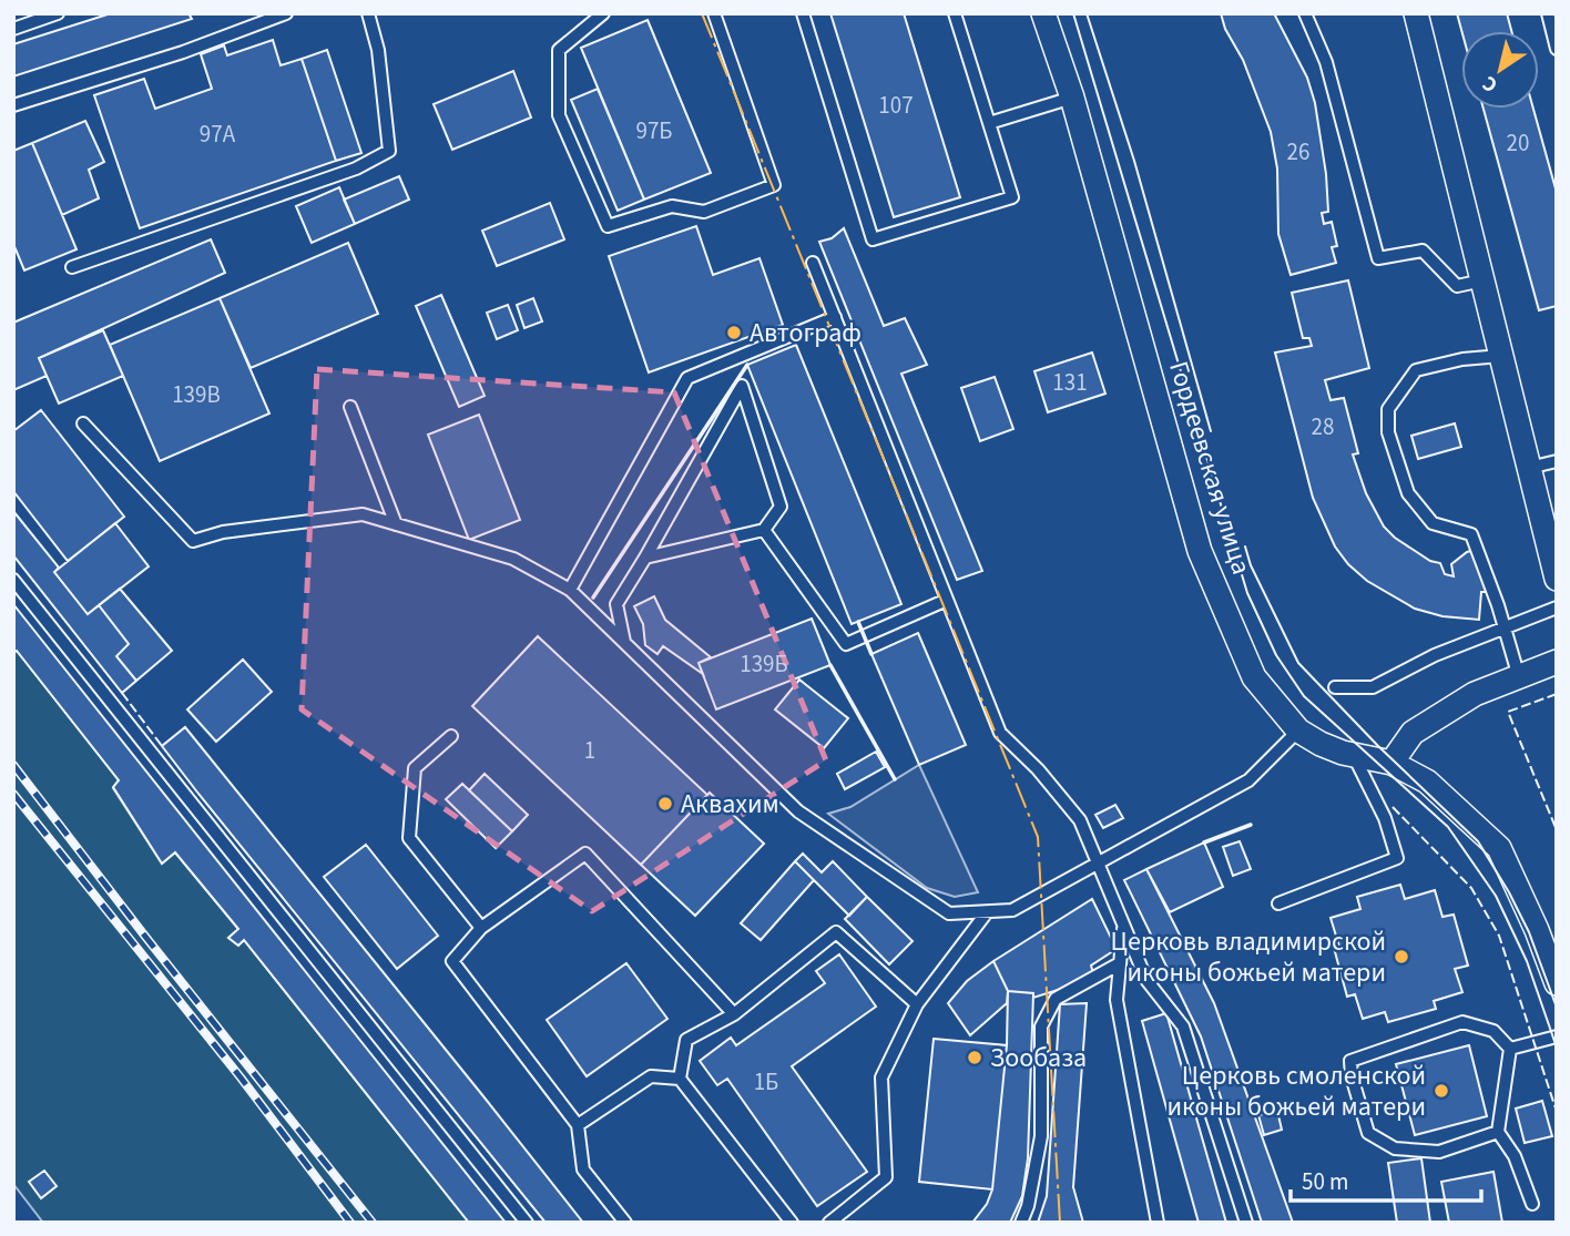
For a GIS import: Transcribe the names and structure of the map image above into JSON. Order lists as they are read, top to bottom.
{
  "streets": {
    "street": ["Гордеевская улица"]
  },
  "places": [
    "Автограф",
    "Аквахим",
    "Церковь владимирской иконы божьей матери",
    "Зообаза",
    "Церковь смоленской иконы божьей матери"
  ],
  "house_numbers": [
    "107",
    "97Б",
    "97А",
    "20",
    "26",
    "131",
    "139В",
    "28",
    "139Б",
    "1",
    "1Б"
  ],
  "scale_bar": "50 m",
  "north": "bottom left"
}
